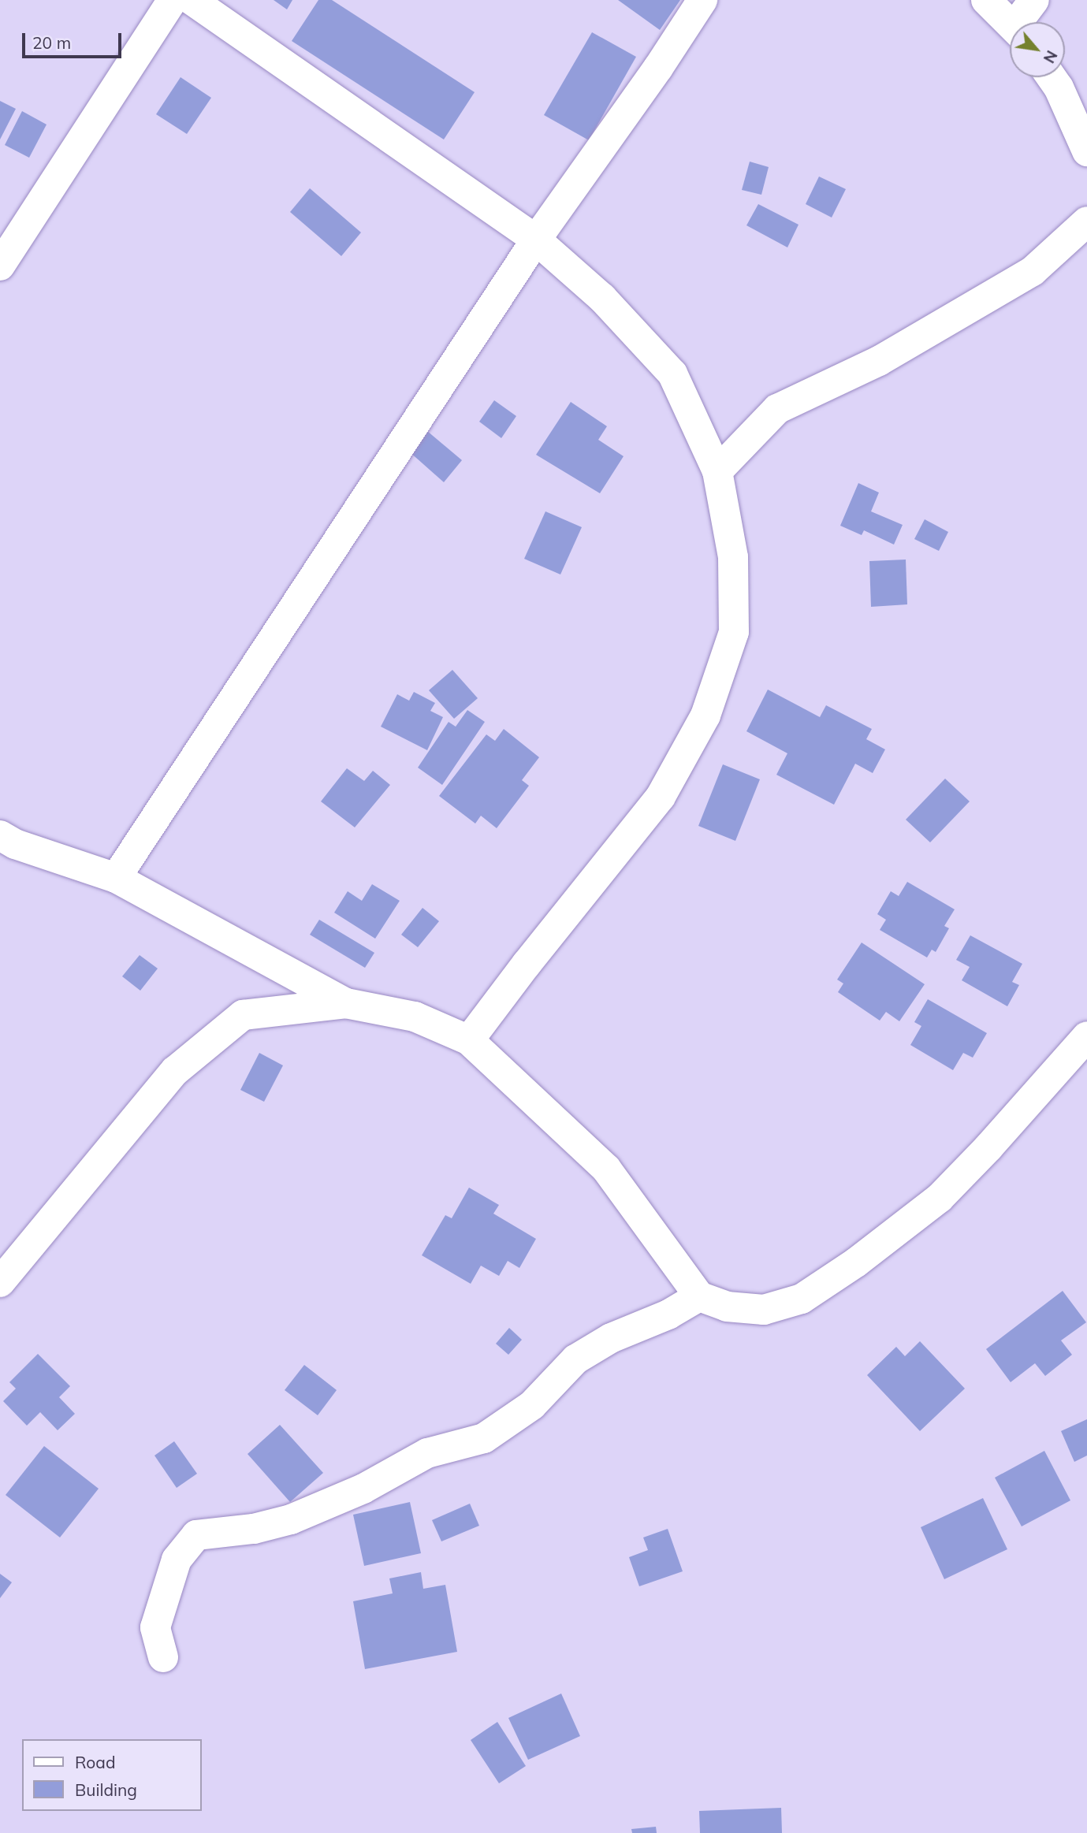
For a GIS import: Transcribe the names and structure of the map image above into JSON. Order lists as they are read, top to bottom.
{
  "legend": ["Road", "Building"],
  "scale_bar": "20 m",
  "north": "bottom right"
}
